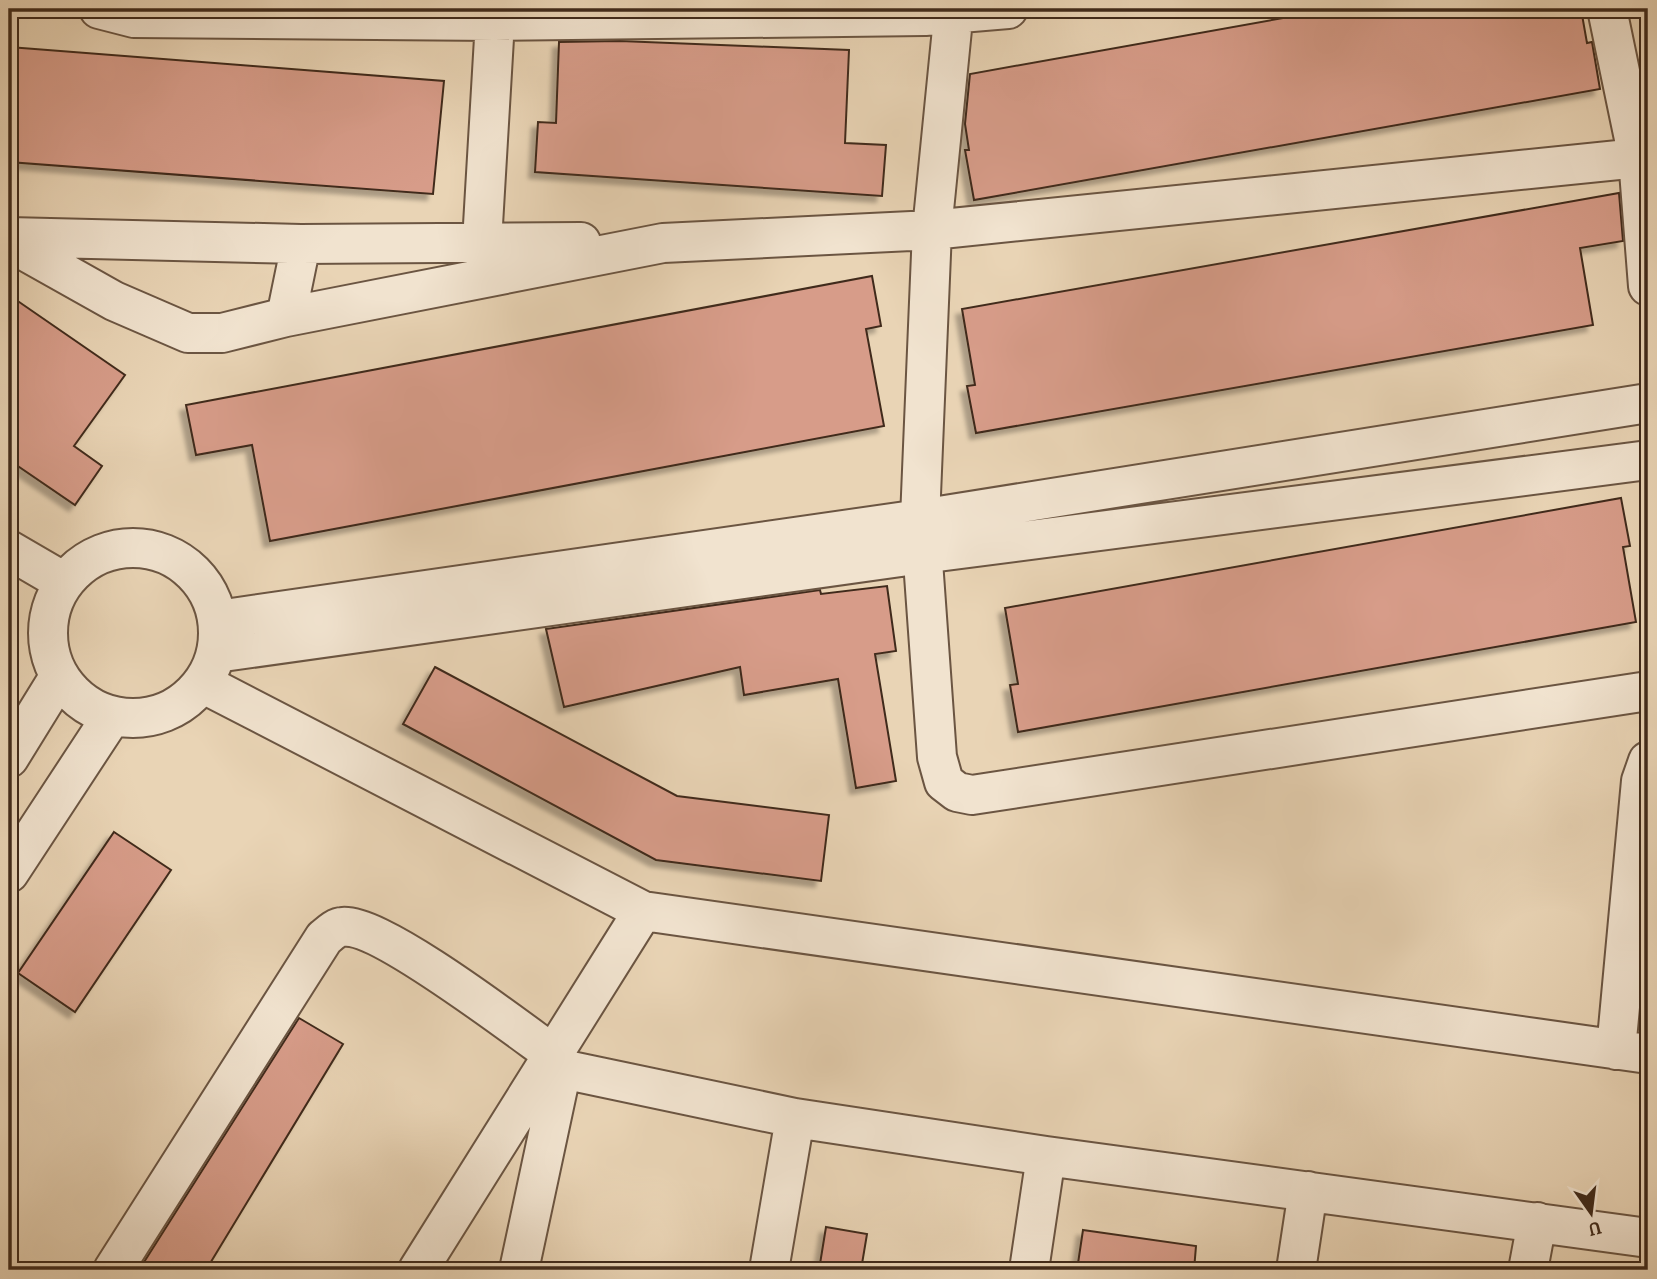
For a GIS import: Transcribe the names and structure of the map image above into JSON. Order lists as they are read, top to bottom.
{
  "north": "bottom"
}
